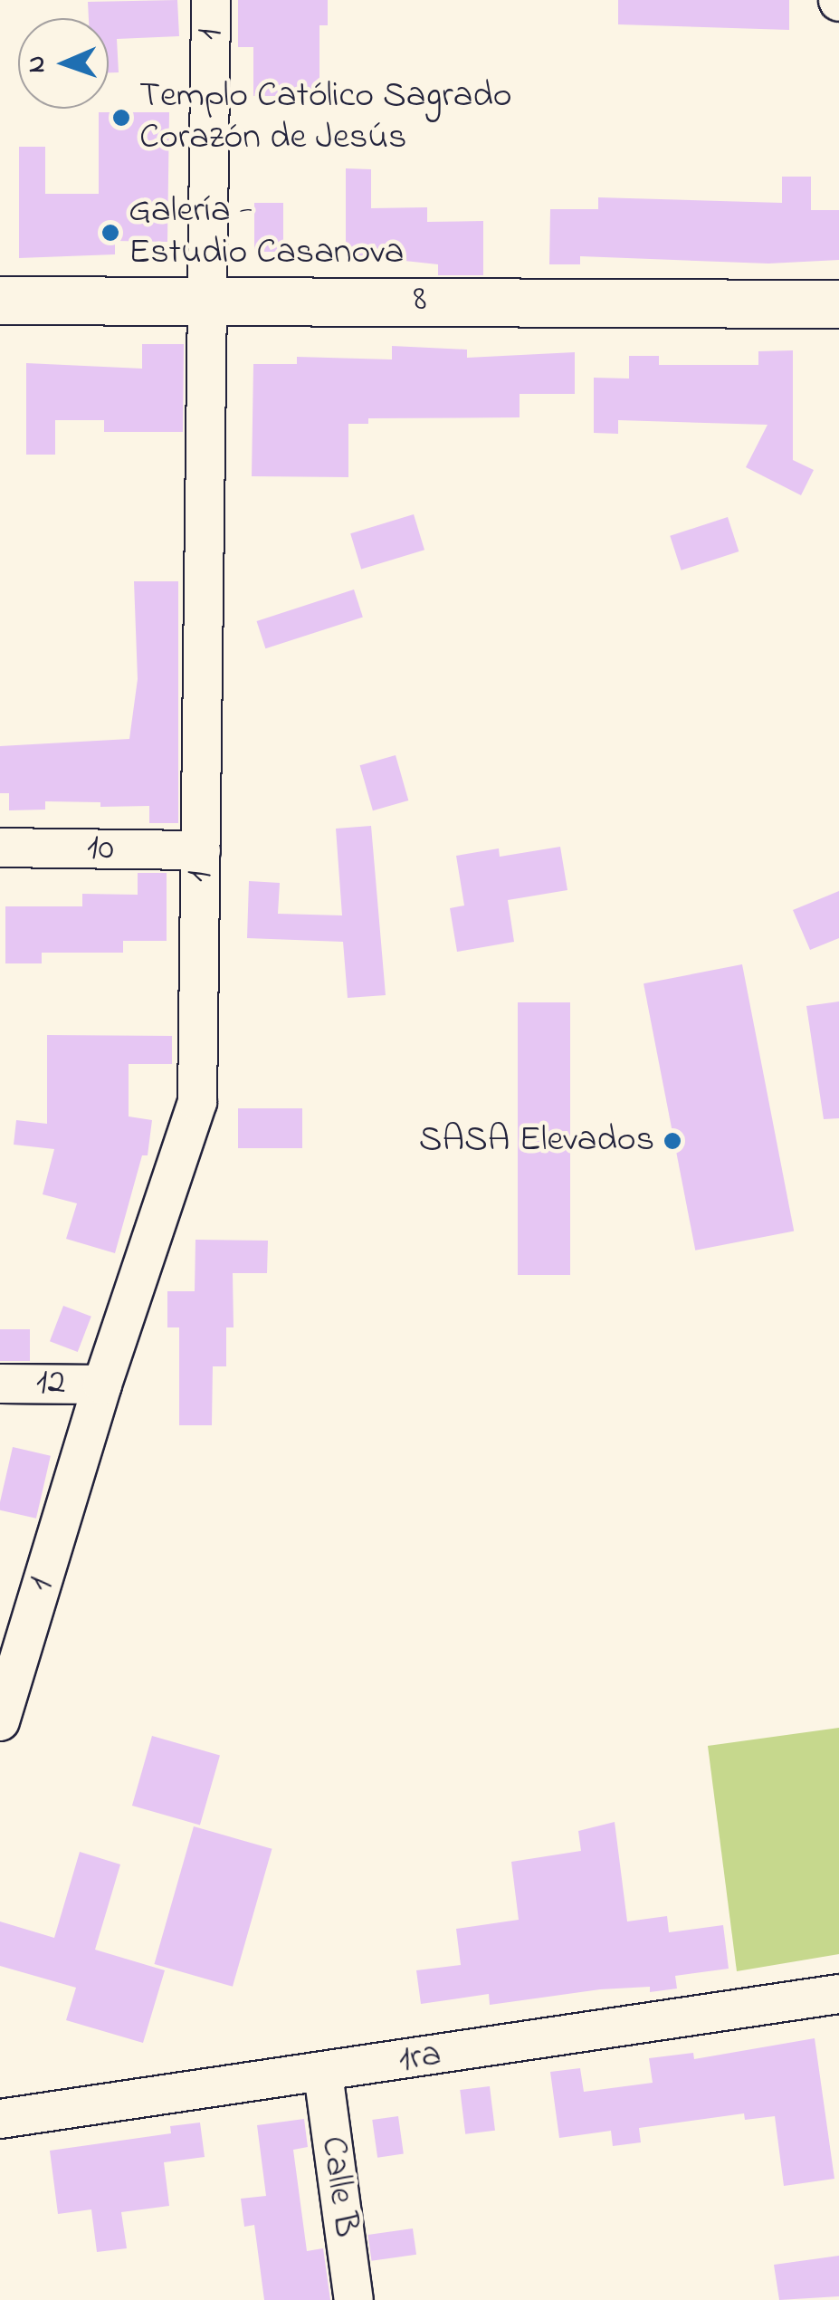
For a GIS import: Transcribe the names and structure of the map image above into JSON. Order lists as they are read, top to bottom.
{
  "streets": {
    "street": [
      "1",
      "8",
      "10",
      "12",
      "1ra",
      "Calle B"
    ]
  },
  "crossings": [
    ["1", "8"],
    ["1", "10"],
    ["1", "12"],
    ["1ra", "Calle B"]
  ],
  "places": ["Templo Católico Sagrado Corazón de Jesús", "Galería - Estudio Casanova", "SASA Elevados"],
  "north": "left"
}
